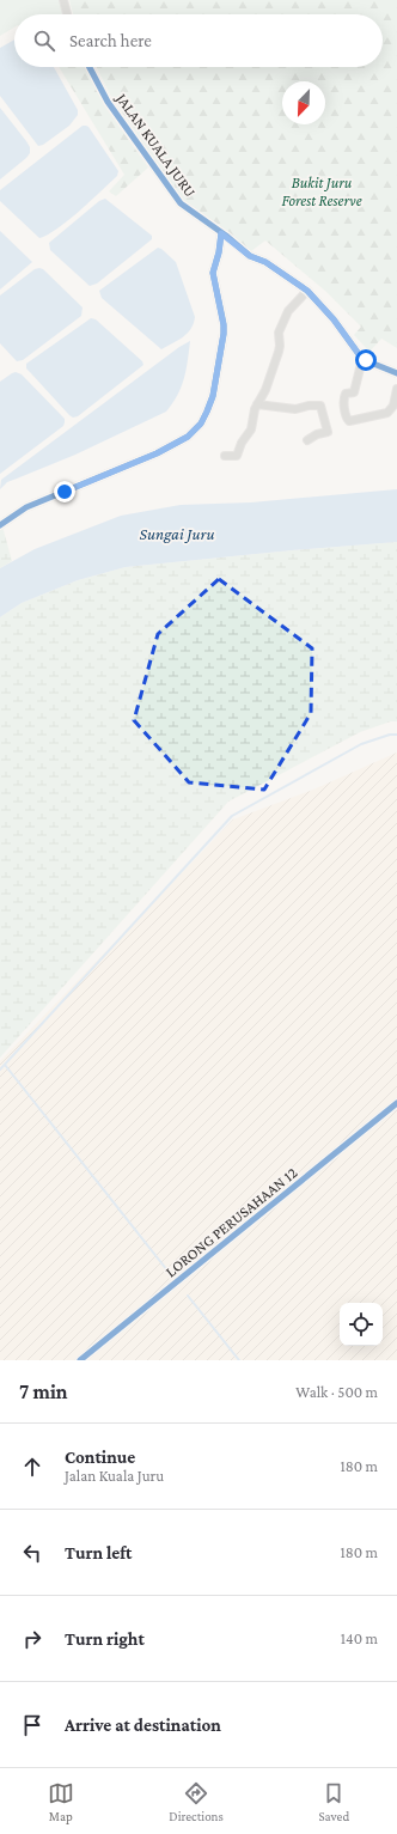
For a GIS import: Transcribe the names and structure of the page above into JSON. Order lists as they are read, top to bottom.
{
  "streets": {
    "street": ["JALAN KUALA JURU", "LORONG PERUSAHAAN 12"]
  },
  "water": ["Sungai Juru"],
  "parks": ["Bukit Juru Forest Reserve"],
  "north": "bottom left",
  "page": {
    "search": "Search here",
    "heading": ["7 min", "Walk · 500 m"],
    "list": [
      ["Continue", "Jalan Kuala Juru", "180 m"],
      ["Turn left", "180 m"],
      ["Turn right", "140 m"],
      "Arrive at destination"
    ],
    "nav": ["Map", "Directions", "Saved"]
  }
}
